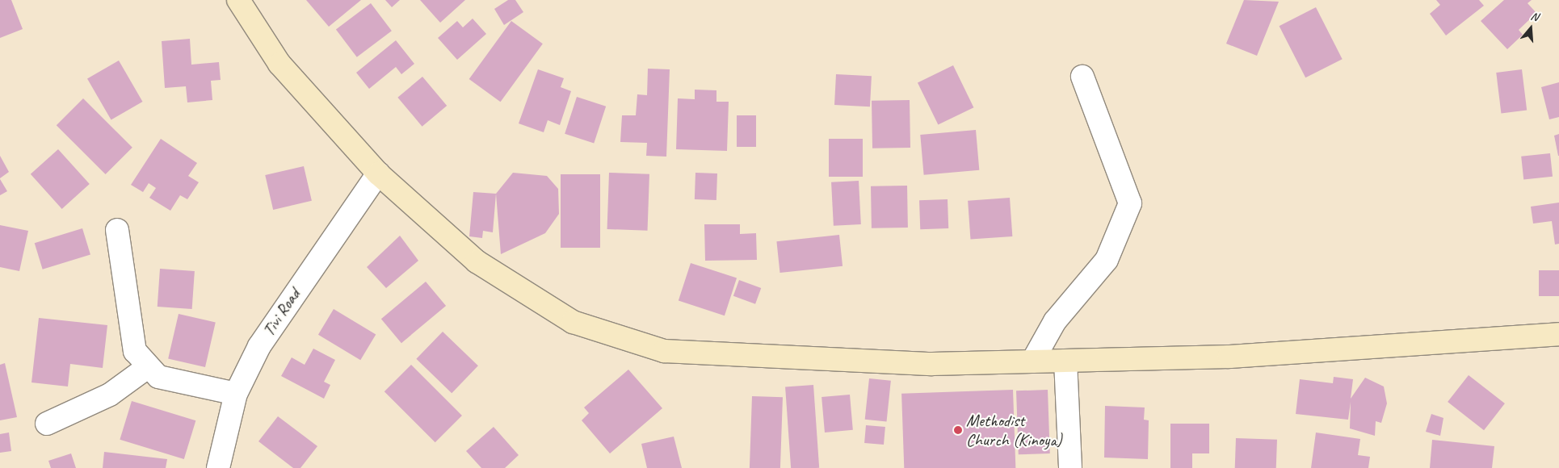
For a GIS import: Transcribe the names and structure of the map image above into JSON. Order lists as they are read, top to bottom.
{
  "streets": {
    "street": ["Tivi Road"]
  },
  "places": ["Methodist Church (Kinoya)"],
  "north": "top"
}
